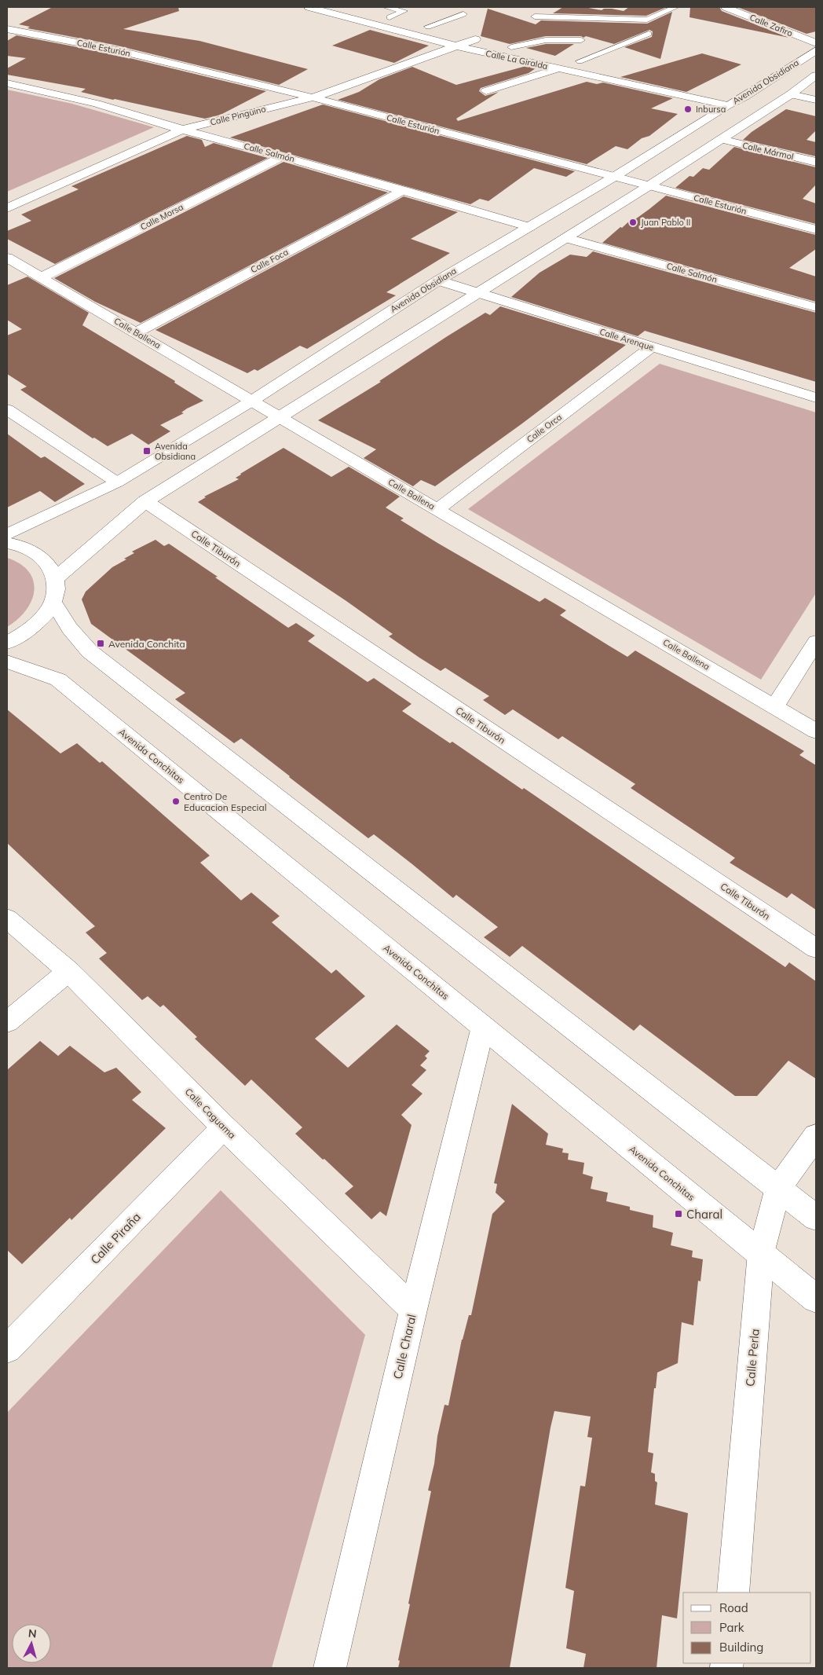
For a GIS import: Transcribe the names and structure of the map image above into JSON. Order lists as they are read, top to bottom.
{
  "streets": {
    "street": [
      "Calle Zafiro",
      "Calle Esturión",
      "Calle La Giralda",
      "Avenida Obsidiana",
      "Calle Pingüino",
      "Calle Mármol",
      "Calle Salmón",
      "Calle Morsa",
      "Calle Foca",
      "Calle Ballena",
      "Calle Arenque",
      "Calle Orca",
      "Calle Tiburón",
      "Avenida Conchitas",
      "Calle Caguama",
      "Calle Piraña",
      "Calle Charal",
      "Calle Perla"
    ]
  },
  "crossings": [
    ["Calle Esturión", "Avenida Obsidiana"],
    ["Calle Esturión", "Calle Pingüino"],
    ["Calle La Giralda", "Avenida Obsidiana"],
    ["Calle La Giralda", "Calle Pingüino"],
    ["Avenida Obsidiana", "Calle Salmón"],
    ["Avenida Obsidiana", "Calle Ballena"],
    ["Avenida Obsidiana", "Calle Arenque"],
    ["Calle Pingüino", "Calle Salmón"],
    ["Calle Salmón", "Calle Morsa"],
    ["Calle Salmón", "Calle Foca"],
    ["Calle Morsa", "Calle Ballena"],
    ["Calle Foca", "Calle Ballena"],
    ["Calle Ballena", "Calle Orca"],
    ["Calle Arenque", "Calle Orca"],
    ["Avenida Conchitas", "Calle Charal"],
    ["Avenida Conchitas", "Calle Perla"],
    ["Calle Caguama", "Calle Piraña"],
    ["Calle Caguama", "Calle Charal"]
  ],
  "places": {
    "other": ["Inbursa", "Juan Pablo II", "Centro De Educacion Especial"],
    "transit": ["Avenida Obsidiana", "Avenida Conchita", "Charal"]
  },
  "legend": ["Road", "Park", "Building"],
  "north": "top"
}
